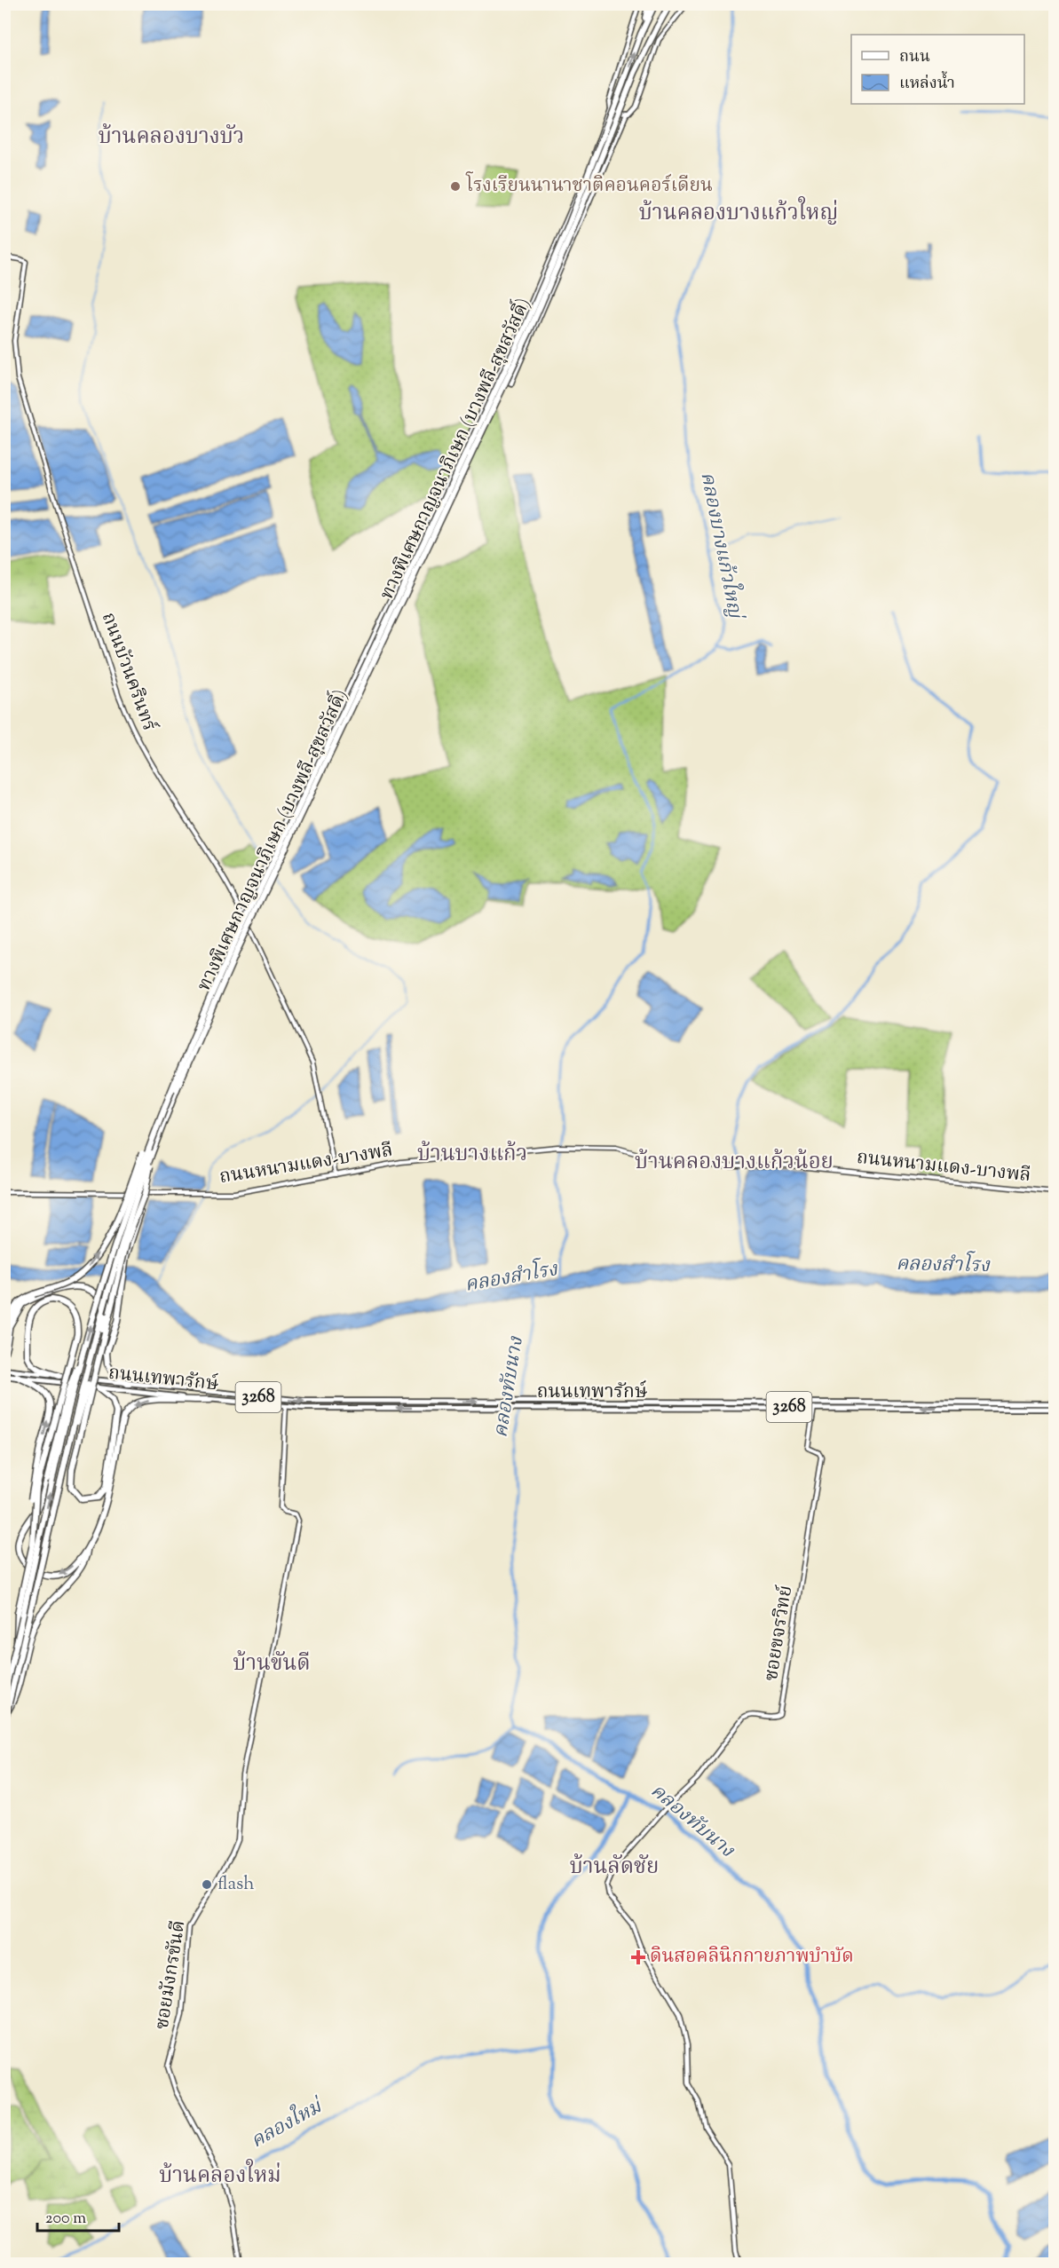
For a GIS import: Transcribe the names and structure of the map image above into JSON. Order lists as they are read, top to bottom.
{
  "streets": {
    "highway": ["ทางพิเศษกาญจนาภิเษก (บางพลี-สุขสวัสดิ์)"],
    "main road": ["ถนนเทพารักษ์", "3268"],
    "street": [
      "ถนนบัวนครินทร์",
      "ถนนหนามแดง-บางพลี",
      "ซอยขจรวิทย์",
      "ซอยมังกรขันดี"
    ]
  },
  "crossings": [
    ["ถนนบัวนครินทร์", "ถนนหนามแดง-บางพลี"],
    ["ถนนเทพารักษ์", "ซอยขจรวิทย์"],
    ["ถนนเทพารักษ์", "ซอยมังกรขันดี"]
  ],
  "districts": [
    "บ้านคลองบางบัว",
    "บ้านคลองบางแก้วใหญ่",
    "บ้านบางแก้ว",
    "บ้านคลองบางแก้วน้อย",
    "บ้านขันดี",
    "บ้านลัดชัย",
    "บ้านคลองใหม่"
  ],
  "water": [
    "คลองบางแก้วใหญ่",
    "คลองสำโรง",
    "คลองทับนาง",
    "คลองใหม่"
  ],
  "places": {
    "other": ["โรงเรียนนานาชาติคอนคอร์เดียน", "flash"],
    "health": ["ดินสอคลินิกกายภาพบำบัด"]
  },
  "legend": ["ถนน", "แหล่งน้ำ"],
  "scale_bar": "200 m"
}
